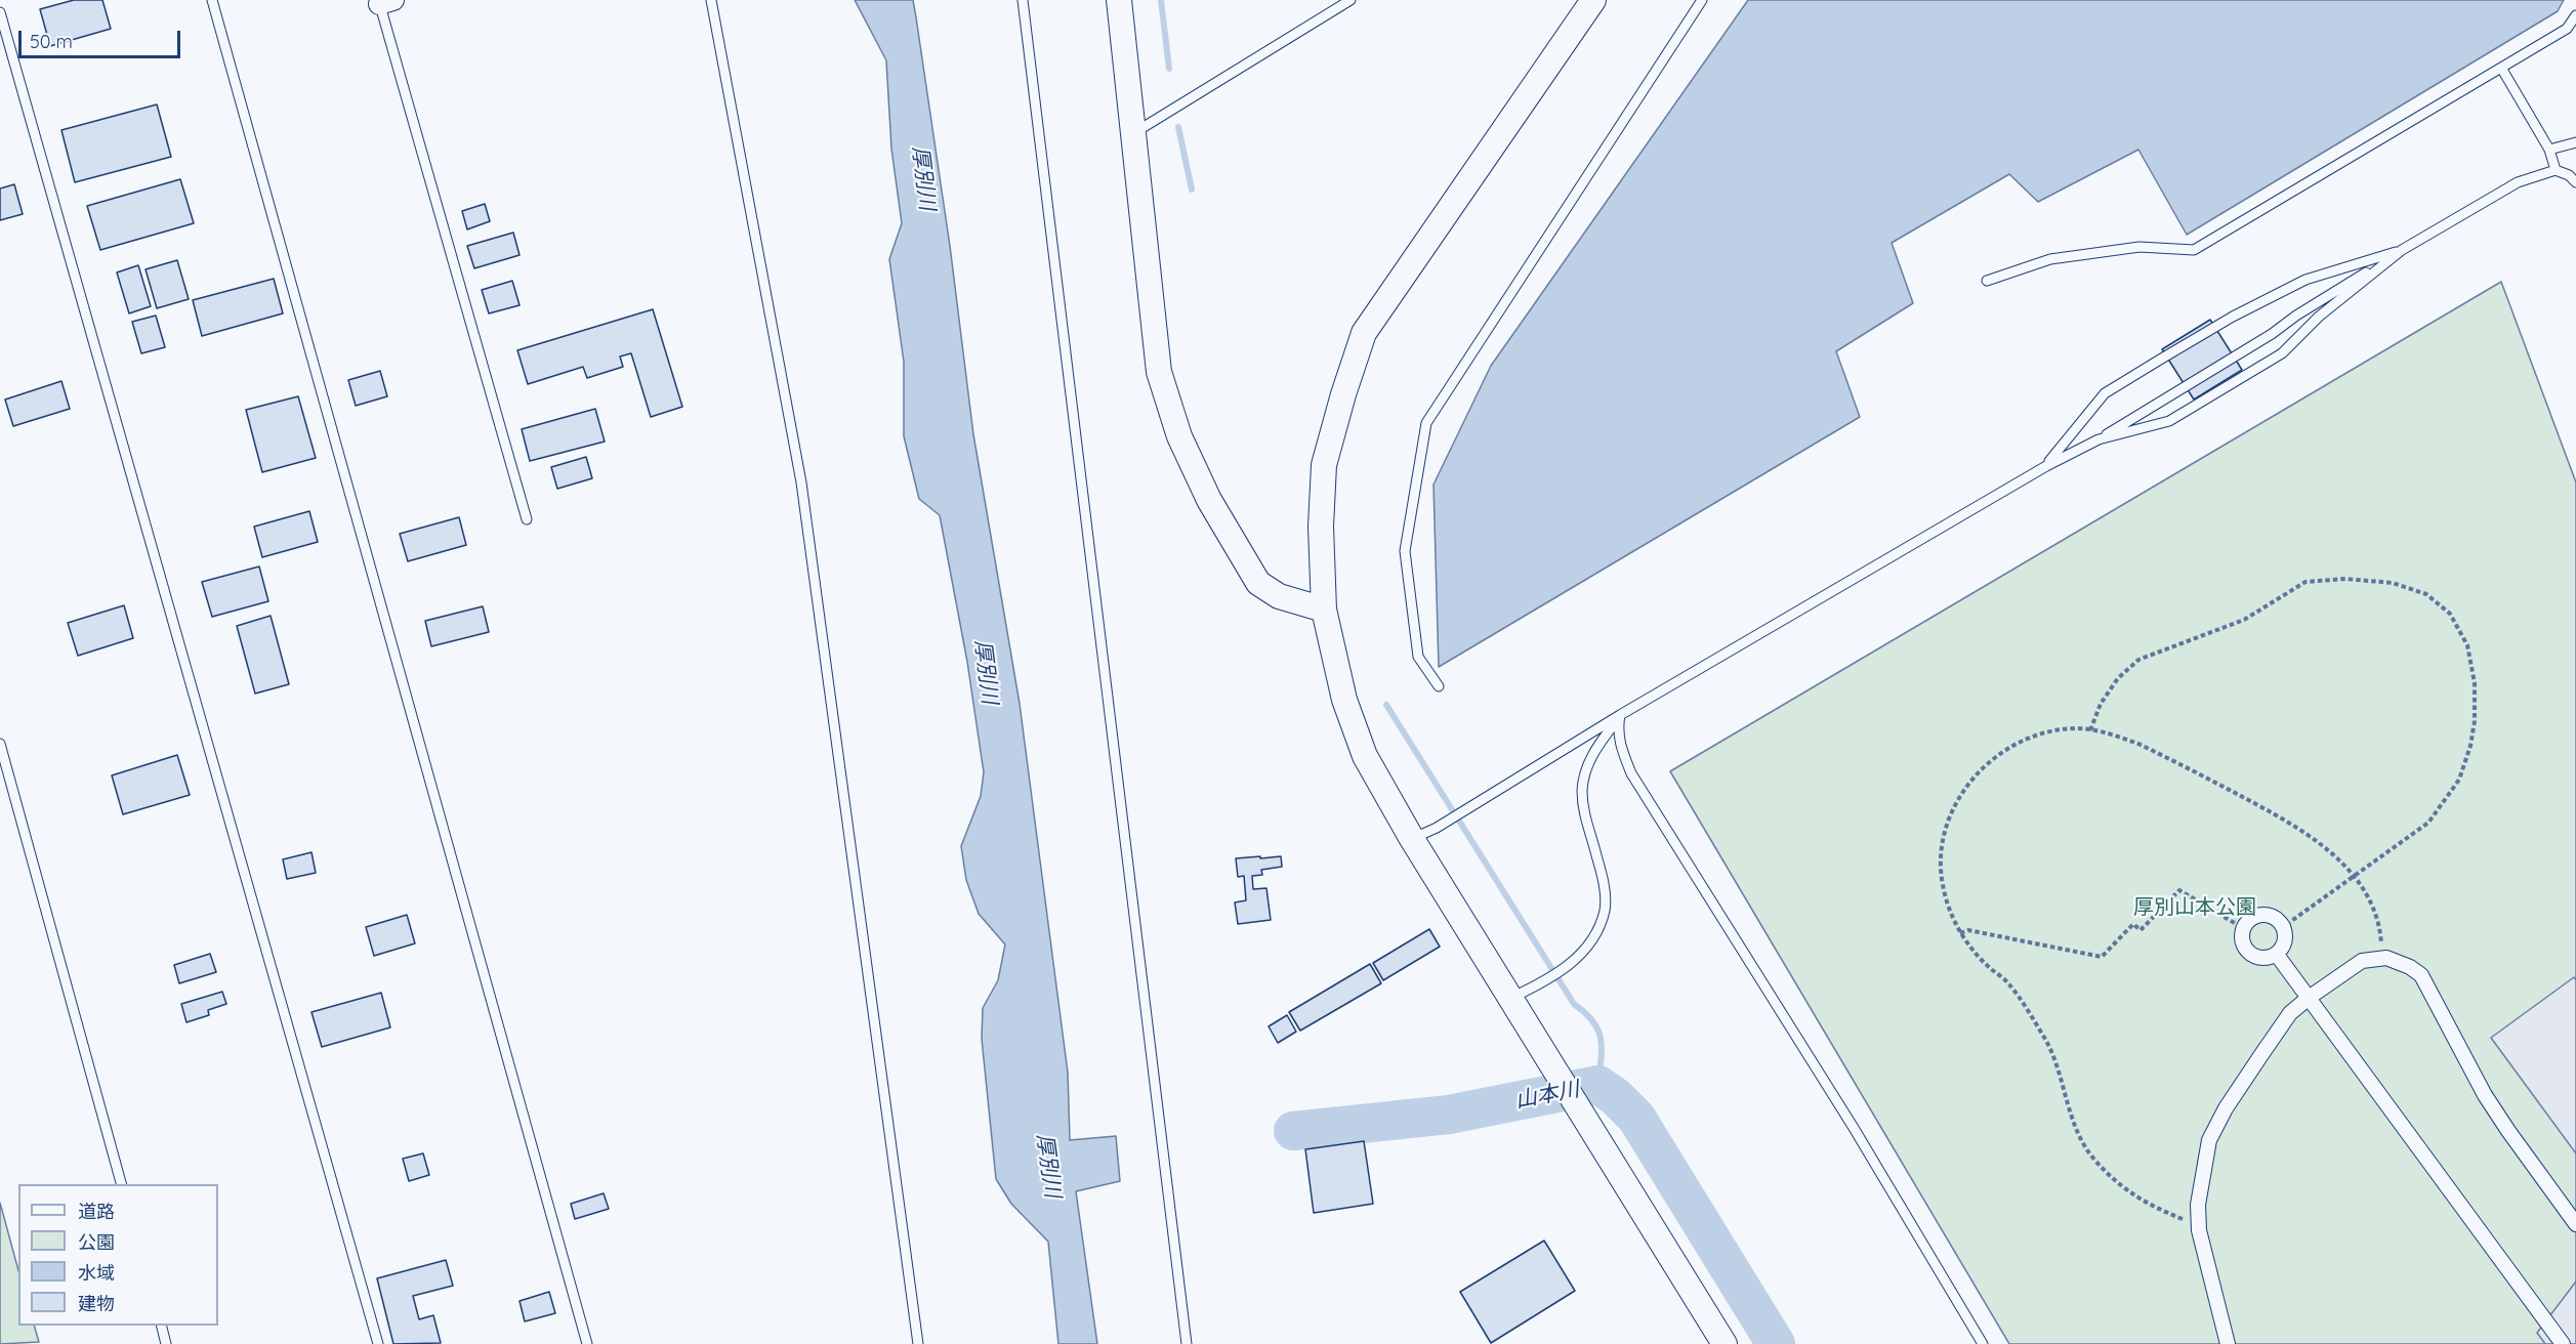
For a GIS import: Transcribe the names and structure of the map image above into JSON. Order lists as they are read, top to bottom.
{
  "water": ["厚別川", "山本川"],
  "parks": ["厚別山本公園"],
  "legend": [
    "道路",
    "公園",
    "水域",
    "建物"
  ],
  "scale_bar": "50 m"
}
